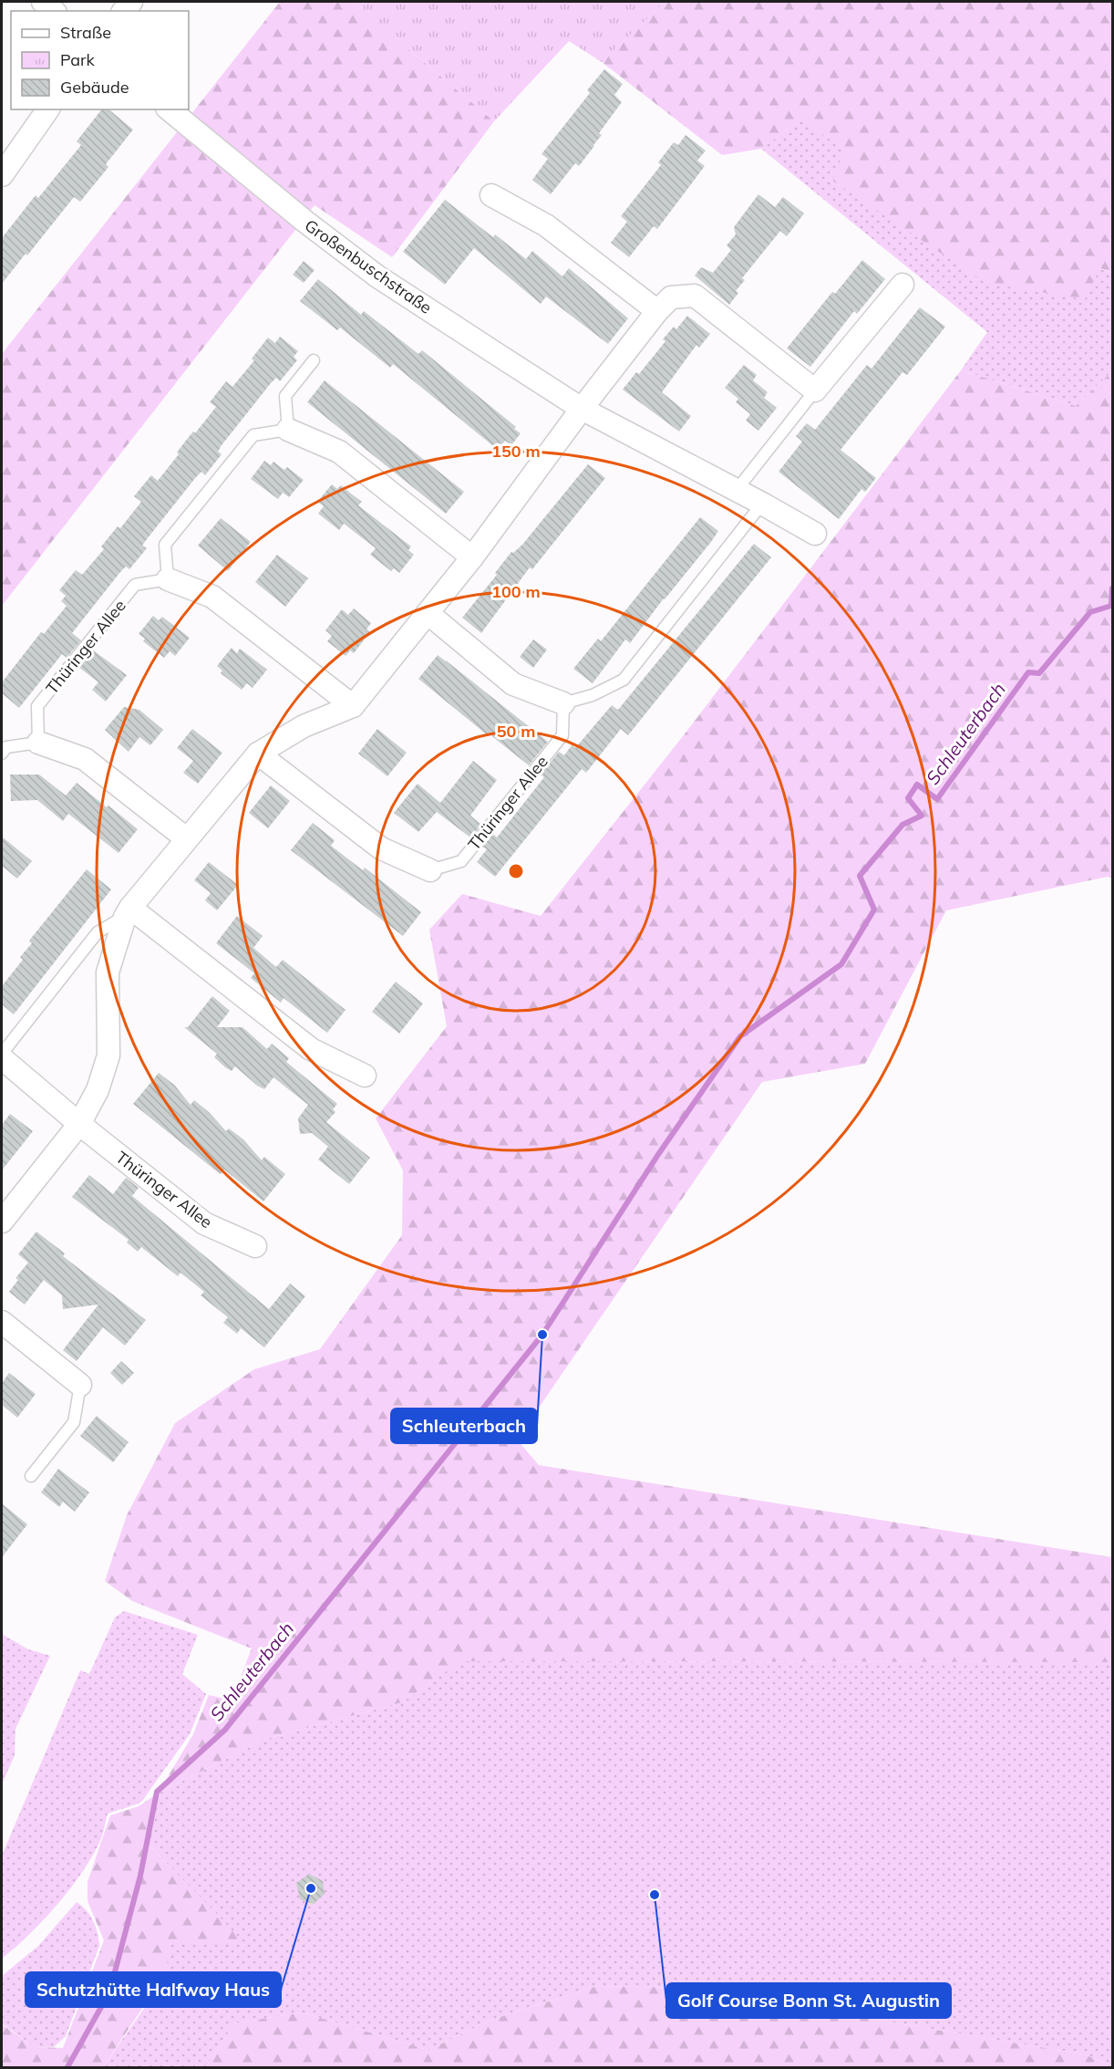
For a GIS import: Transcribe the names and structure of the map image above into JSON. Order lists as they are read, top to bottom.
{
  "streets": {
    "street": ["Großenbuschstraße", "Thüringer Allee"]
  },
  "water": ["Schleuterbach"],
  "places": ["Schleuterbach", "Schutzhütte Halfway Haus", "Golf Course Bonn St. Augustin"],
  "legend": ["Straße", "Park", "Gebäude"],
  "rings": ["150 m", "100 m", "50 m"]
}
